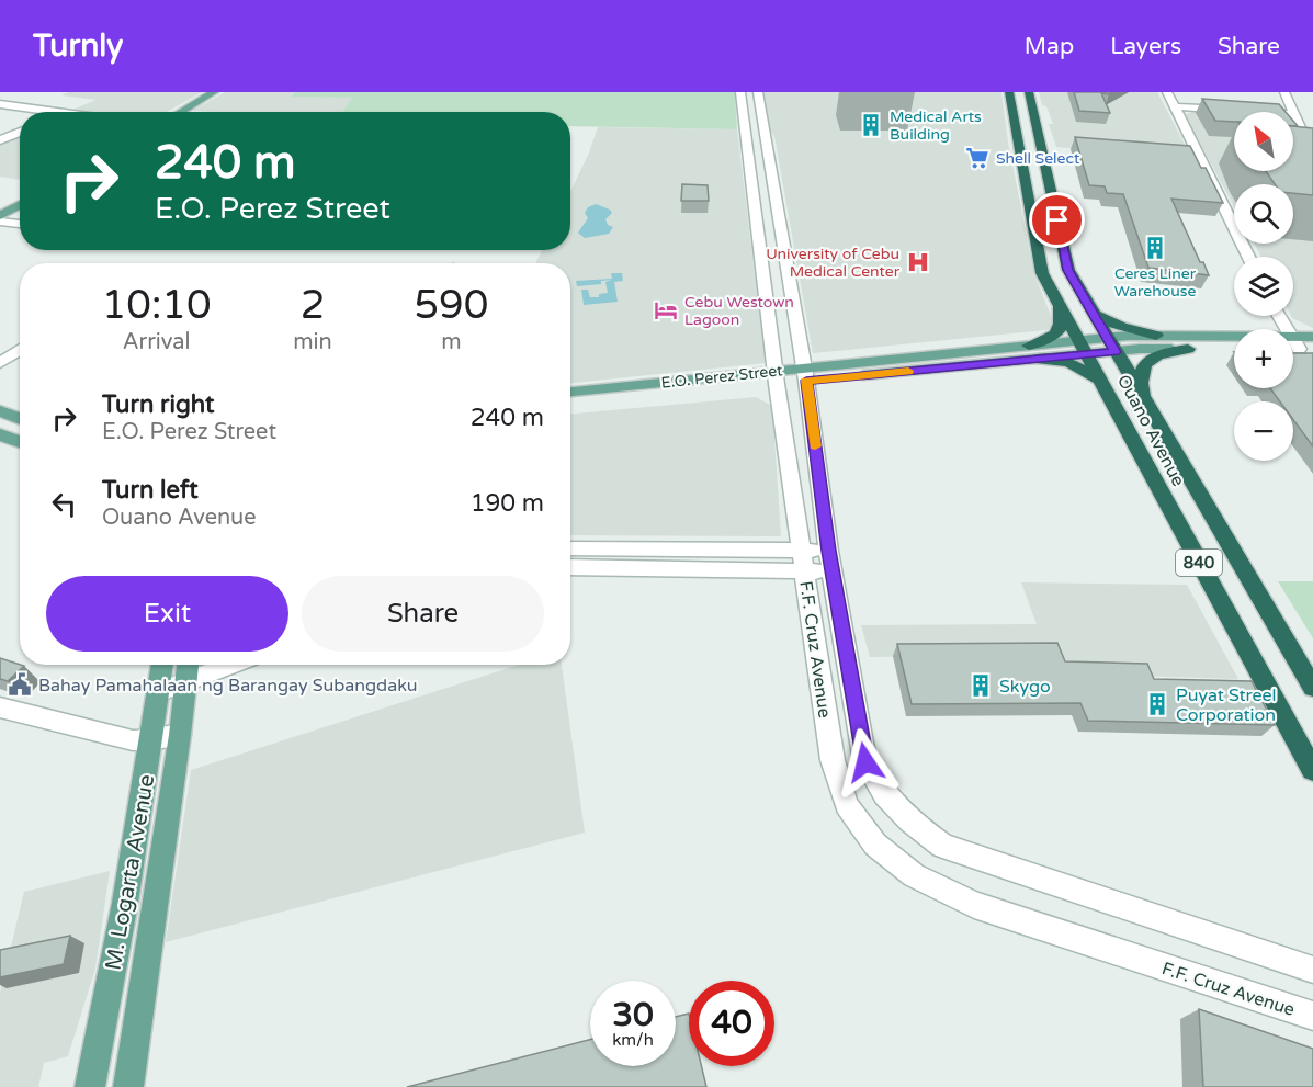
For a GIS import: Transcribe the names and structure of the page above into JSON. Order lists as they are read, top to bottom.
{
  "streets": {
    "highway": ["Ouano Avenue", "840"],
    "main road": ["E.O. Perez Street", "M. Logarta Avenue"],
    "street": ["F.F. Cruz Avenue"]
  },
  "crossings": [
    ["E.O. Perez Street", "Ouano Avenue"],
    ["E.O. Perez Street", "F.F. Cruz Avenue"]
  ],
  "places": {
    "building": [
      "Medical Arts Building",
      "Ceres Liner Warehouse",
      "Skygo",
      "Puyat Streel Corporation"
    ],
    "supermarket": ["Shell Select"],
    "hospital": ["University of Cebu Medical Center"],
    "hotel": ["Cebu Westown Lagoon"],
    "public building": ["Bahay Pamahalaan ng Barangay Subangdaku"]
  },
  "north": "top left",
  "page": {
    "header": "Turnly",
    "nav": ["Map", "Layers", "Share"],
    "map_buttons": ["+", "−"],
    "turn": ["240 m", "E.O. Perez Street"],
    "eta": [
      "10:10",
      "Arrival",
      "2",
      "min",
      "590",
      "m"
    ],
    "list": [
      {
        "name": "Turn right",
        "note": "E.O. Perez Street",
        "value": "240 m"
      },
      {
        "name": "Turn left",
        "note": "Ouano Avenue",
        "value": "190 m"
      }
    ],
    "buttons": ["Exit", "Share"],
    "speed": "30 km/h",
    "limit": "40"
  }
}
